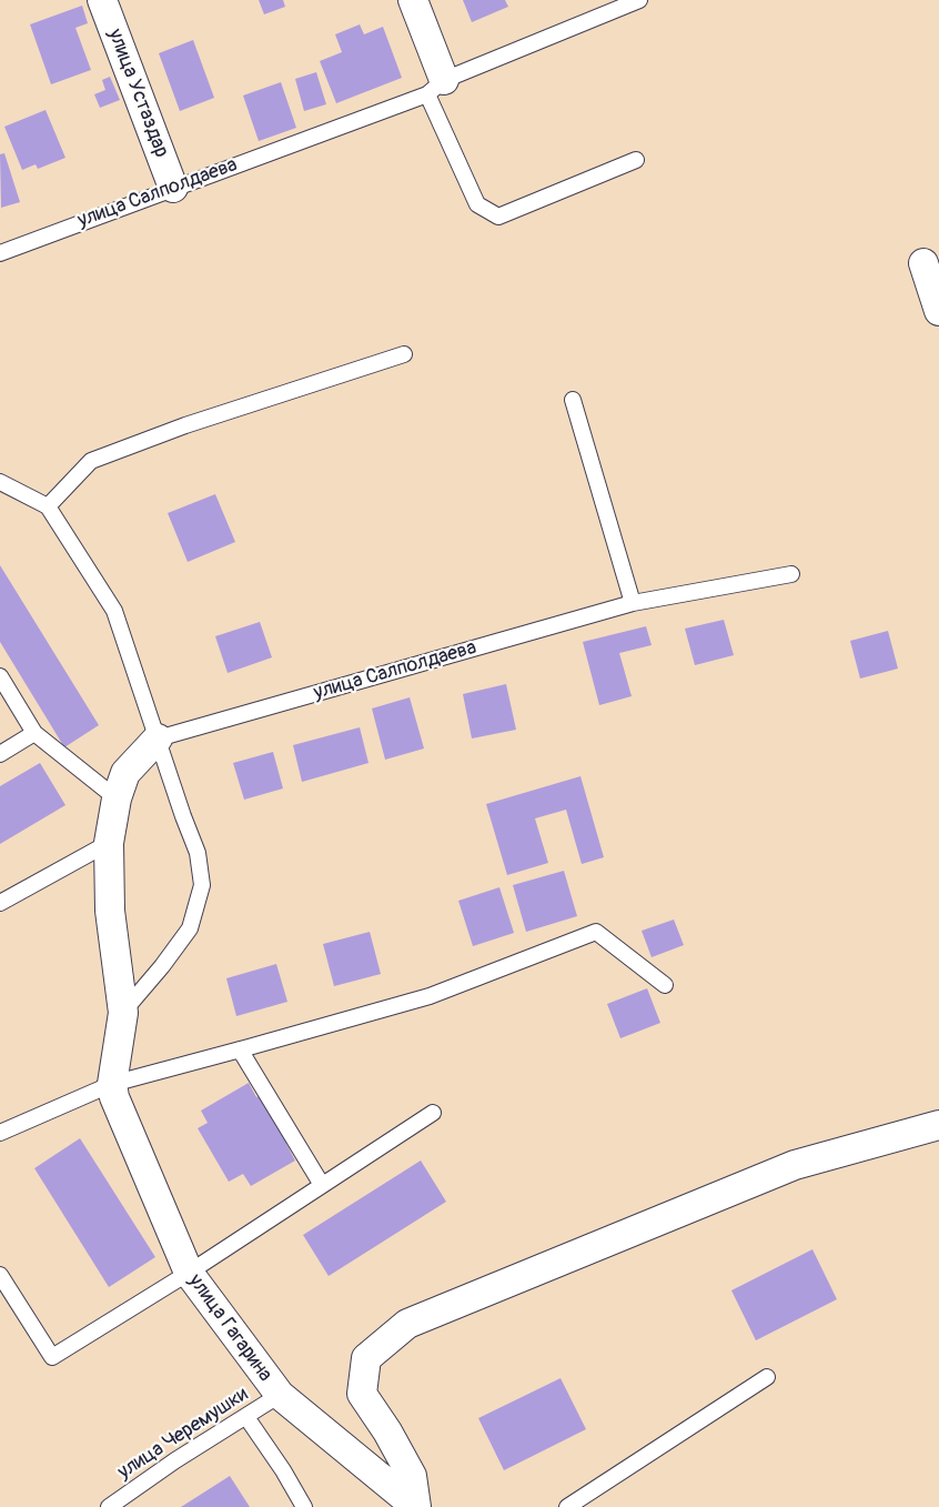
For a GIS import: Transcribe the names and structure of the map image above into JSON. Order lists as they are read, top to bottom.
{
  "streets": {
    "street": ["улица Устаздар", "улица Гагарина"],
    "lane": ["улица Салполдаева", "улица Черемушки"]
  },
  "crossings": [
    ["улица Устаздар", "улица Салполдаева"],
    ["улица Гагарина", "улица Черемушки"]
  ]
}
